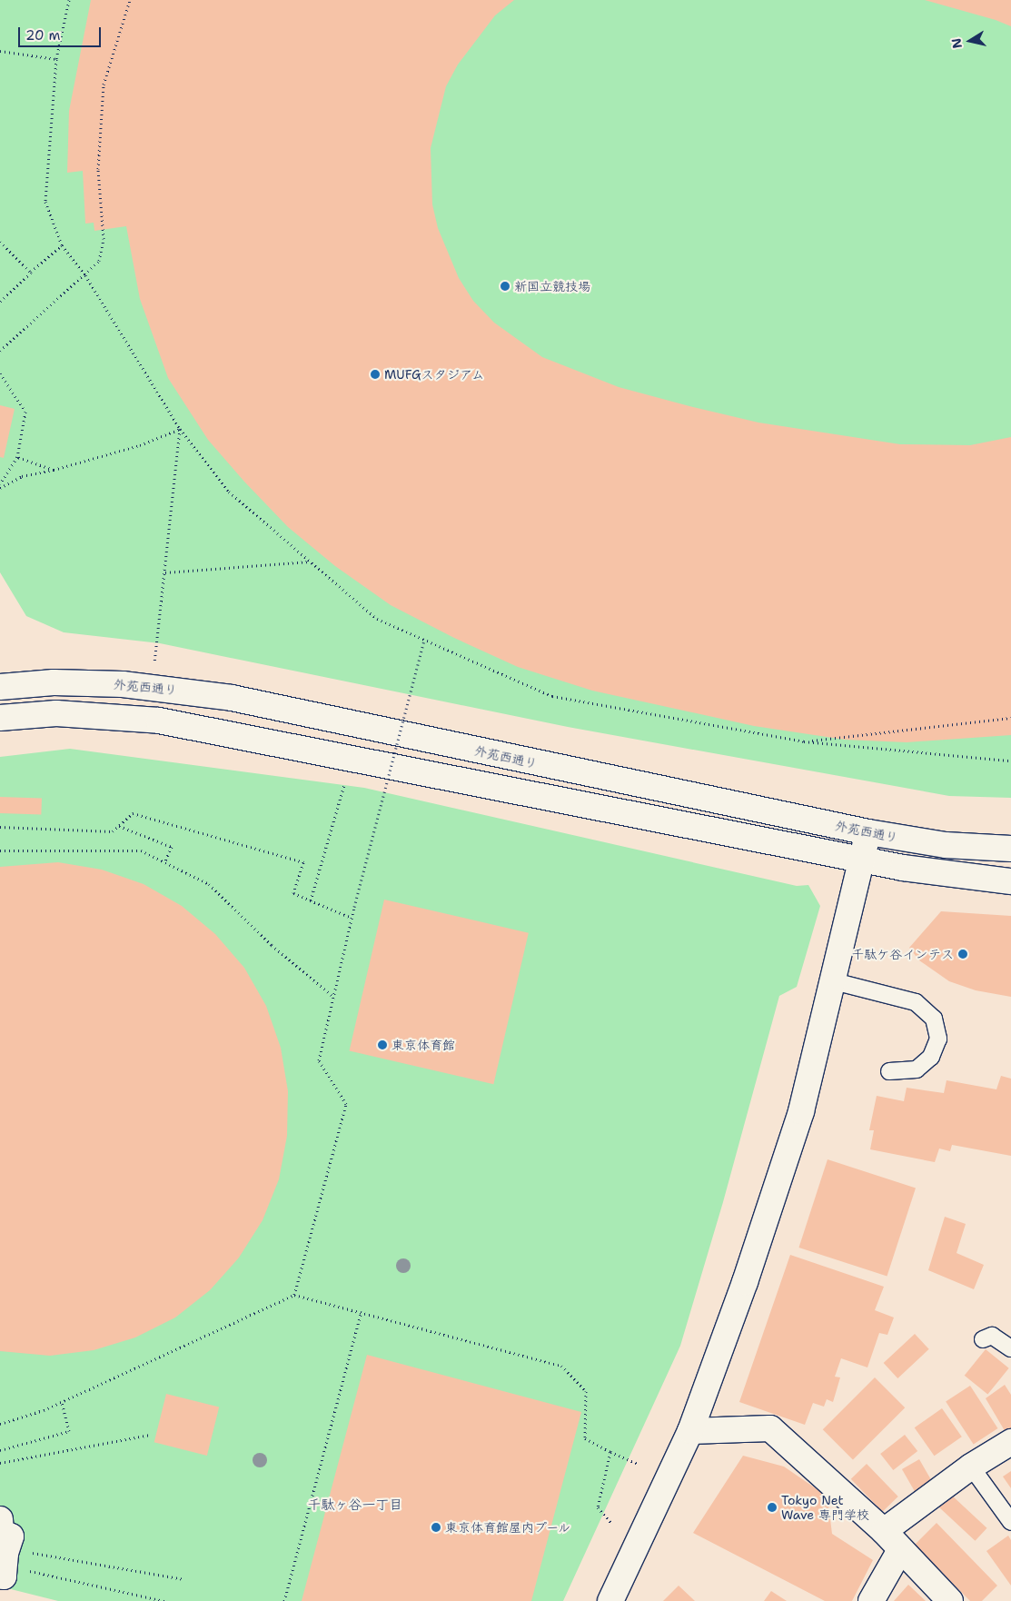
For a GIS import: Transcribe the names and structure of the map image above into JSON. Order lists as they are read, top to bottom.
{
  "streets": {
    "main road": ["外苑西通り"]
  },
  "districts": ["千駄ヶ谷一丁目"],
  "places": [
    "新国立競技場",
    "MUFGスタジアム",
    "千駄ケ谷インテス",
    "東京体育館",
    "Tokyo Net Wave 専門学校",
    "東京体育館屋内プール"
  ],
  "scale_bar": "20 m",
  "north": "left"
}
